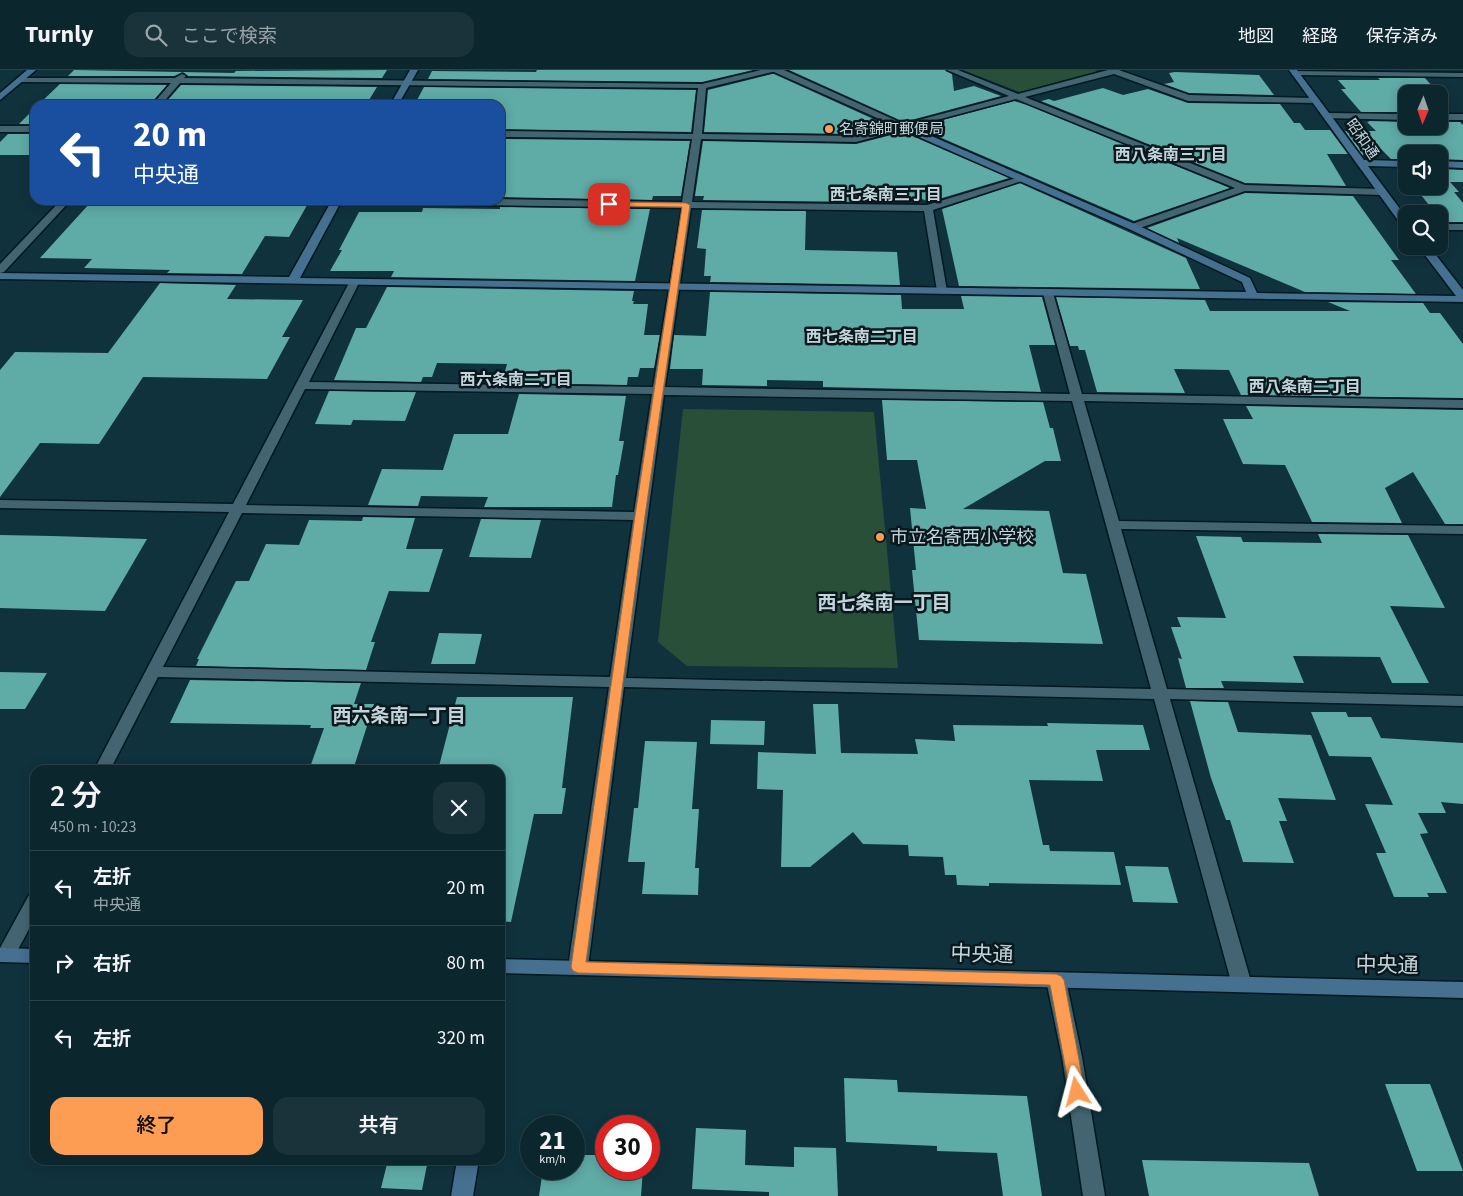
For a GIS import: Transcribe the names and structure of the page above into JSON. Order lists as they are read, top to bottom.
{
  "streets": {
    "street": ["昭和通", "中央通"]
  },
  "districts": [
    "西八条南三丁目",
    "西七条南三丁目",
    "西七条南二丁目",
    "西六条南二丁目",
    "西八条南二丁目",
    "西七条南一丁目",
    "西六条南一丁目"
  ],
  "places": ["名寄錦町郵便局", "市立名寄西小学校"],
  "north": "bottom",
  "page": {
    "header": "Turnly",
    "search": "ここで検索",
    "nav": ["地図", "経路", "保存済み"],
    "turn": ["20 m", "中央通"],
    "heading": ["2 分", "450 m · 10:23"],
    "list": [
      {
        "name": "左折",
        "note": "中央通",
        "value": "20 m"
      },
      {
        "name": "右折",
        "value": "80 m"
      },
      {
        "name": "左折",
        "value": "320 m"
      }
    ],
    "buttons": ["終了", "共有"],
    "speed": "21 km/h",
    "limit": "30"
  }
}
